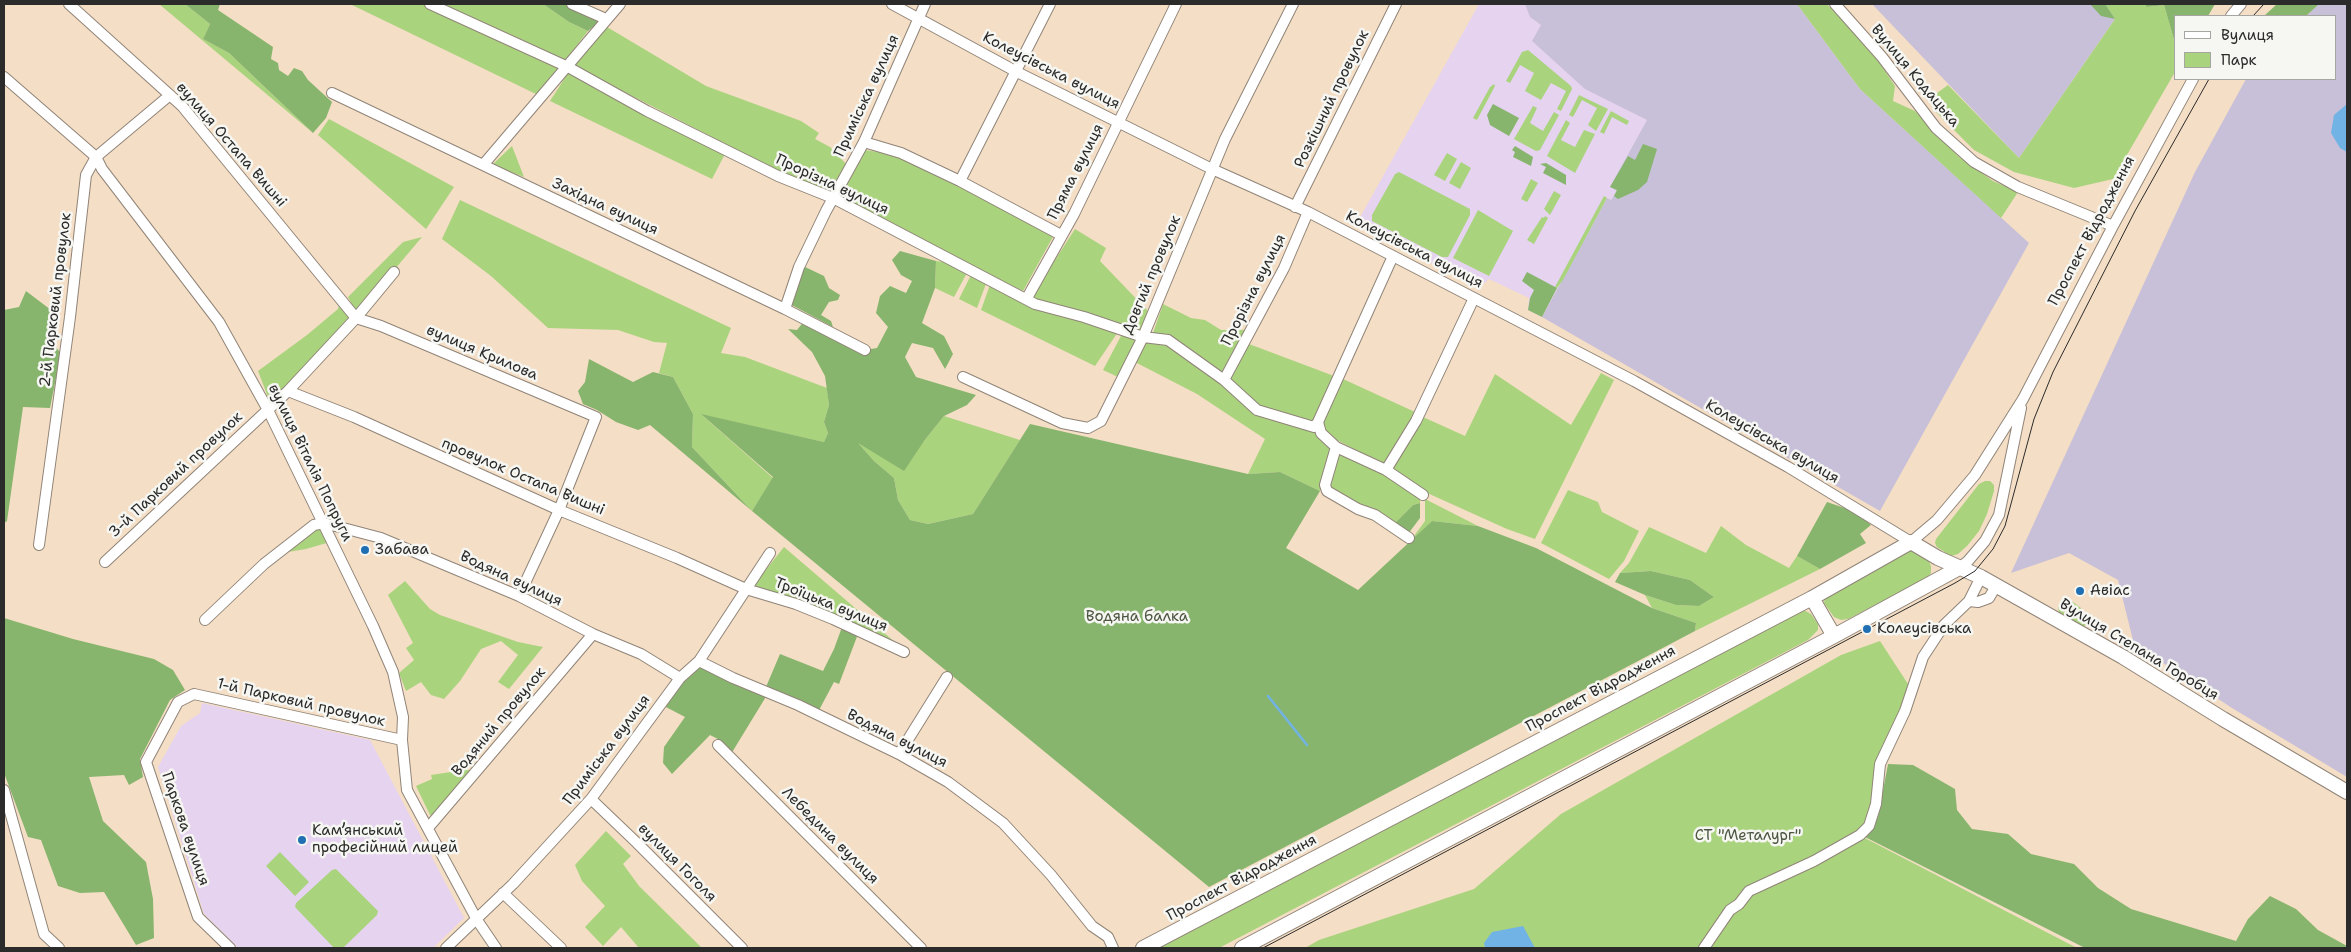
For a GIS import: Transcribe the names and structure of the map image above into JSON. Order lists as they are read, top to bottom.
{
  "streets": {
    "main road": ["Проспект Відродження", "Вулиця Степана Горобця"],
    "street": [
      "Колеусівська вулиця",
      "Вулиця Кодацька",
      "Приміська вулиця",
      "Розкішний провулок",
      "вулиця Остапа Вишні",
      "Пряма вулиця",
      "Прорізна вулиця",
      "Західна вулиця",
      "Довгий провулок",
      "2-й Парковий провулок",
      "вулиця Крилова",
      "вулиця Віталія Попруги",
      "3-й Парковий провулок",
      "провулок Остапа Вишні",
      "Водяна вулиця",
      "Троїцька вулиця",
      "1-й Парковий провулок",
      "Водяний провулок",
      "Паркова вулиця",
      "Лебедина вулиця",
      "вулиця Гоголя"
    ]
  },
  "crossings": [
    ["Колеусівська вулиця", "Приміська вулиця"],
    ["Колеусівська вулиця", "Розкішний провулок"],
    ["Колеусівська вулиця", "Пряма вулиця"],
    ["Колеусівська вулиця", "Прорізна вулиця"],
    ["Колеусівська вулиця", "Проспект Відродження"],
    ["Колеусівська вулиця", "Довгий провулок"],
    ["Колеусівська вулиця", "Вулиця Степана Горобця"],
    ["Вулиця Кодацька", "Проспект Відродження"],
    ["Приміська вулиця", "Прорізна вулиця"],
    ["Приміська вулиця", "Західна вулиця"],
    ["Приміська вулиця", "вулиця Віталія Попруги"],
    ["Приміська вулиця", "провулок Остапа Вишні"],
    ["Приміська вулиця", "Водяна вулиця"],
    ["Приміська вулиця", "Троїцька вулиця"],
    ["Приміська вулиця", "вулиця Гоголя"],
    ["вулиця Остапа Вишні", "2-й Парковий провулок"],
    ["вулиця Остапа Вишні", "вулиця Крилова"],
    ["вулиця Остапа Вишні", "3-й Парковий провулок"],
    ["Пряма вулиця", "Прорізна вулиця"],
    ["Прорізна вулиця", "Довгий провулок"],
    ["Проспект Відродження", "Вулиця Степана Горобця"],
    ["2-й Парковий провулок", "вулиця Віталія Попруги"],
    ["вулиця Крилова", "3-й Парковий провулок"],
    ["вулиця Крилова", "провулок Остапа Вишні"],
    ["вулиця Віталія Попруги", "3-й Парковий провулок"],
    ["вулиця Віталія Попруги", "Водяна вулиця"],
    ["вулиця Віталія Попруги", "1-й Парковий провулок"],
    ["вулиця Віталія Попруги", "Водяний провулок"],
    ["3-й Парковий провулок", "провулок Остапа Вишні"],
    ["провулок Остапа Вишні", "Троїцька вулиця"],
    ["Водяна вулиця", "Водяний провулок"],
    ["1-й Парковий провулок", "Паркова вулиця"]
  ],
  "parks": ["Водяна балка", "СТ \"Металург\""],
  "places": [
    "Забава",
    "Авіас",
    "Колеусівська",
    "Кам’янський професійний лицей"
  ],
  "legend": ["Вулиця", "Парк"]
}
